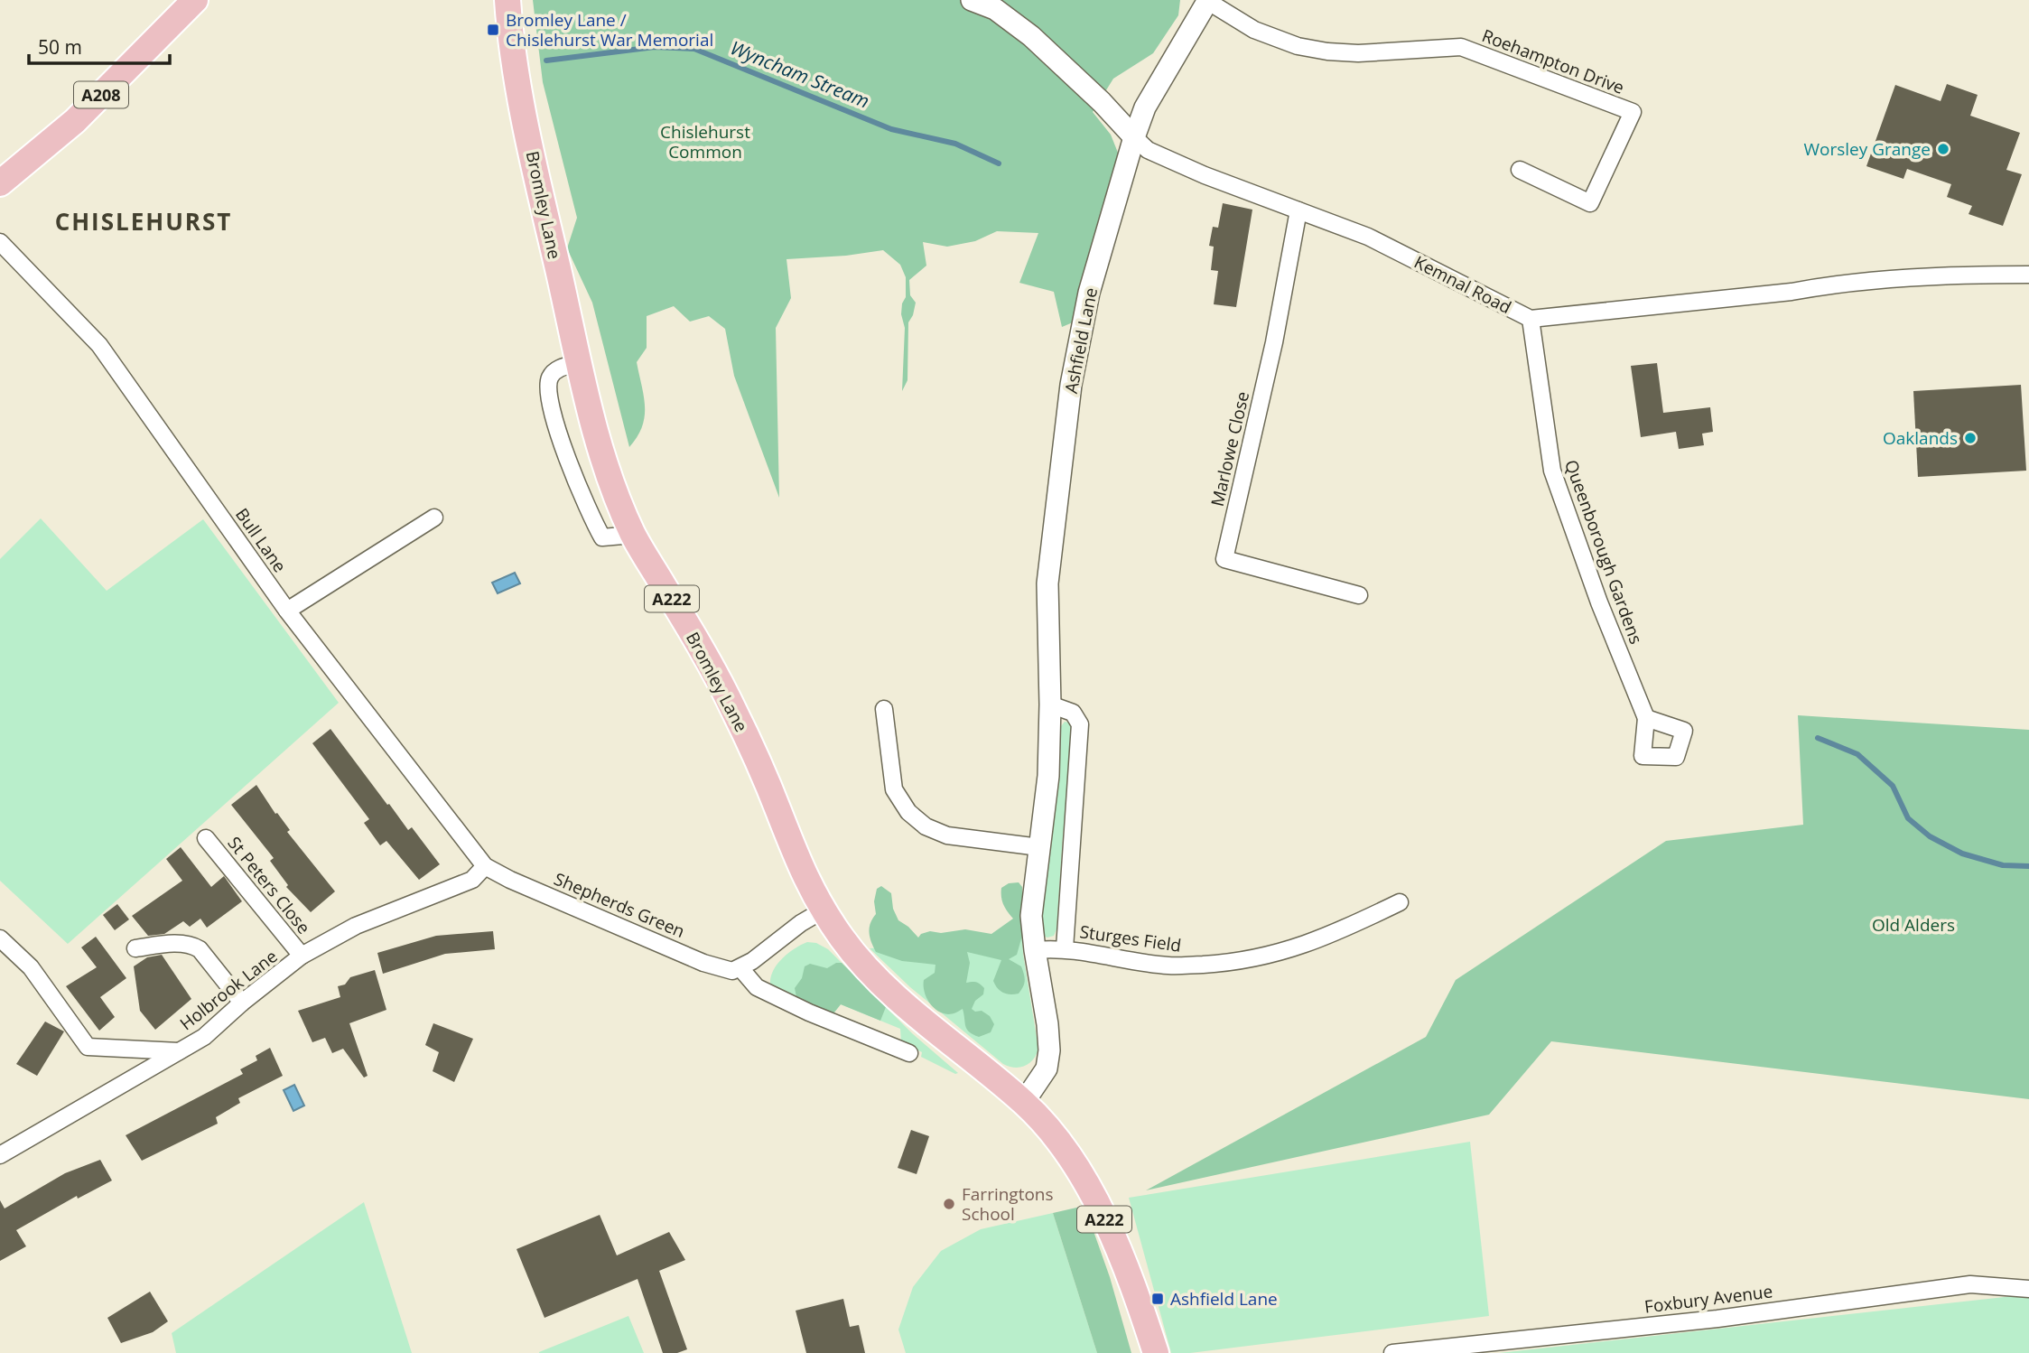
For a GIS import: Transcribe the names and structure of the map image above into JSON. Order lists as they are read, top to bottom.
{
  "streets": {
    "main road": ["A208", "Bromley Lane", "A222"],
    "street": [
      "Roehampton Drive",
      "Kemnal Road",
      "Ashfield Lane",
      "Marlowe Close",
      "Bull Lane",
      "Queenborough Gardens",
      "St Peters Close",
      "Shepherds Green",
      "Sturges Field",
      "Holbrook Lane",
      "Foxbury Avenue"
    ]
  },
  "crossings": [
    ["Roehampton Drive", "Ashfield Lane"],
    ["Bromley Lane", "Ashfield Lane"],
    ["Bromley Lane", "A222"],
    ["Kemnal Road", "Ashfield Lane"],
    ["Kemnal Road", "Marlowe Close"],
    ["Kemnal Road", "Queenborough Gardens"],
    ["Ashfield Lane", "A222"],
    ["Ashfield Lane", "Sturges Field"],
    ["Bull Lane", "Shepherds Green"],
    ["Bull Lane", "Holbrook Lane"],
    ["St Peters Close", "Holbrook Lane"],
    ["Shepherds Green", "Holbrook Lane"]
  ],
  "districts": ["CHISLEHURST"],
  "water": ["Wyncham Stream"],
  "parks": ["Chislehurst Common", "Old Alders"],
  "places": {
    "transit": ["Bromley Lane / Chislehurst War Memorial", "Ashfield Lane"],
    "other": ["Worsley Grange", "Oaklands", "Farringtons School"]
  },
  "scale_bar": "50 m"
}
